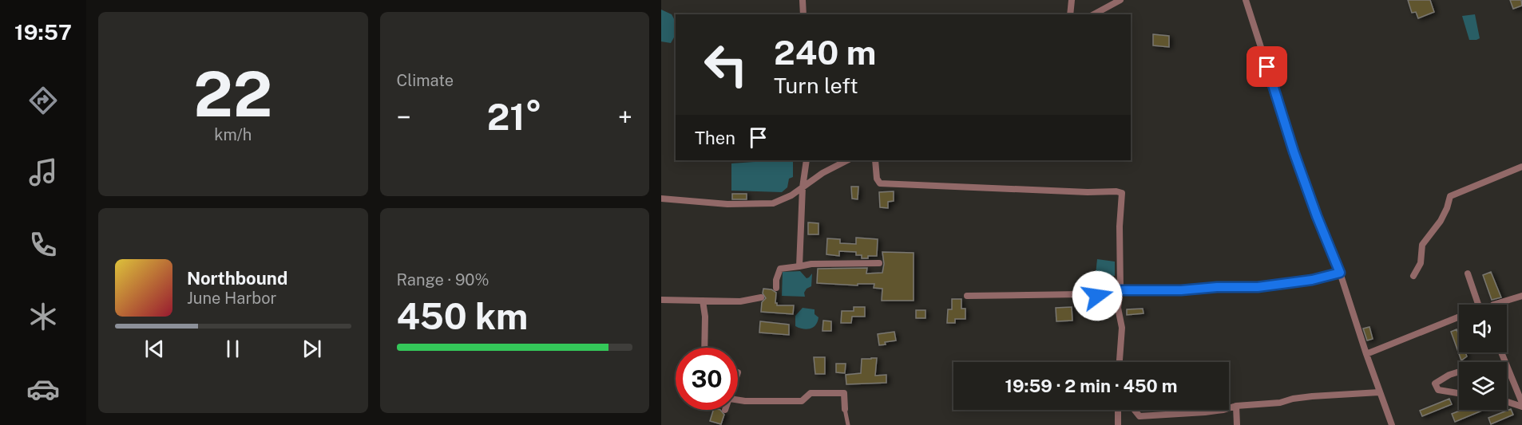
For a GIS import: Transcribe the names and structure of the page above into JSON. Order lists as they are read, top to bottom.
{
  "page": {
    "tabs": "19:57",
    "tile": [
      ["22", "km/h"],
      "Climate",
      ["Range · 90%", "450 km"]
    ],
    "turn": ["240 m", "Turn left"],
    "heat": ["−", "21°", "+"],
    "then": "Then",
    "song": ["Northbound", "June Harbor"],
    "limit": "30",
    "trip": "19:59 · 2 min · 450 m"
  }
}
